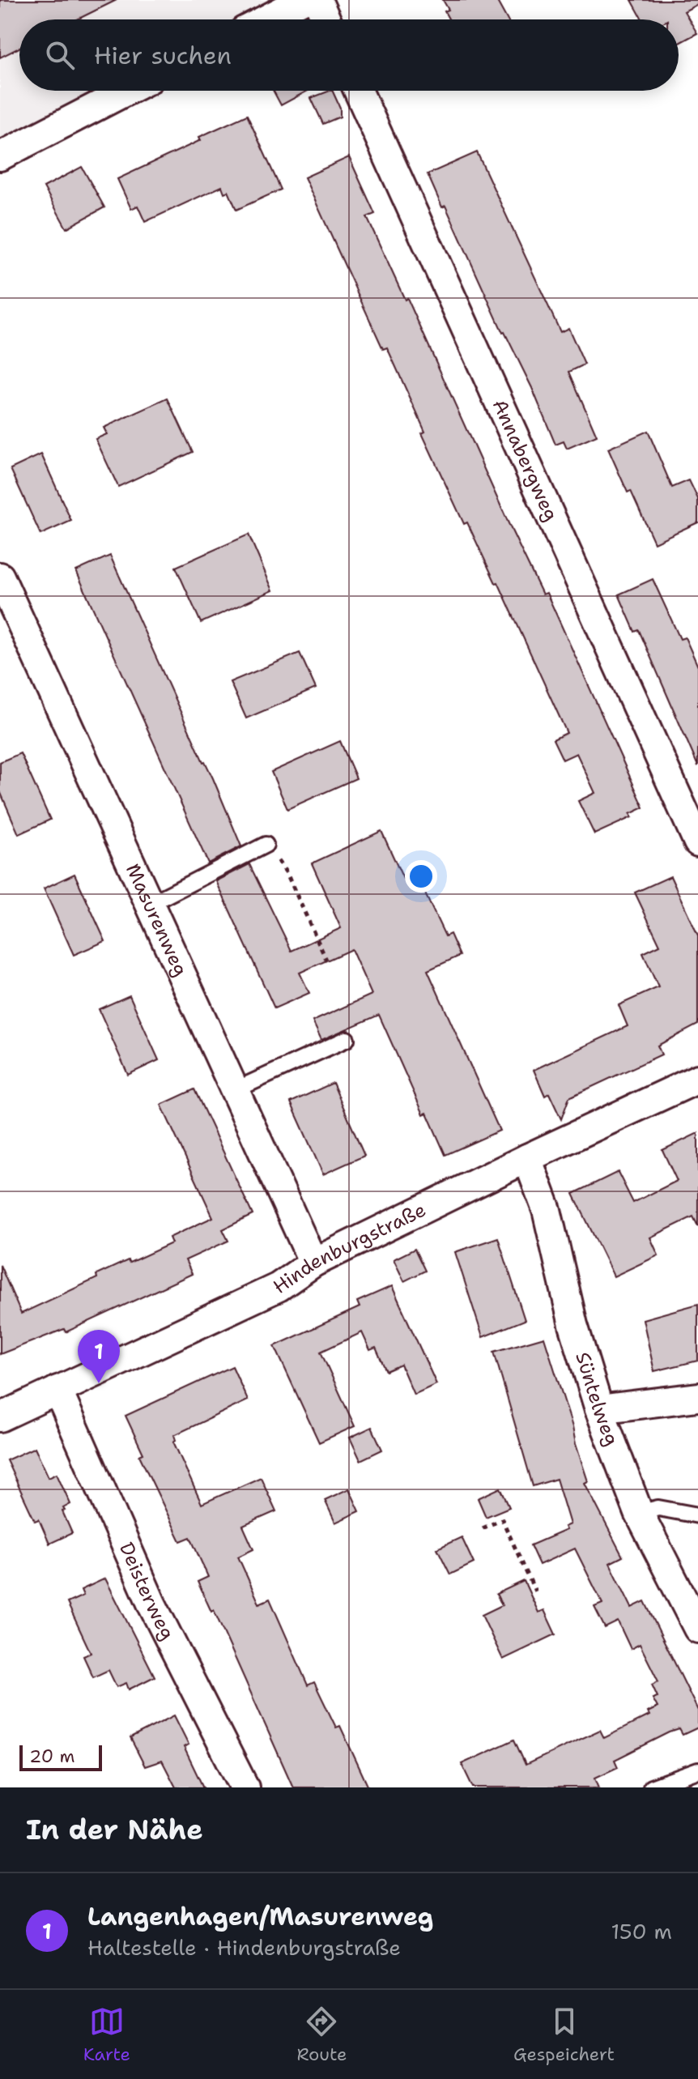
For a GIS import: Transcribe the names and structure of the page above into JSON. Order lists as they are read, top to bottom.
{
  "streets": {
    "street": [
      "Annabergweg",
      "Masurenweg",
      "Hindenburgstraße",
      "Süntelweg",
      "Deisterweg"
    ]
  },
  "crossings": [
    ["Masurenweg", "Hindenburgstraße"],
    ["Hindenburgstraße", "Süntelweg"],
    ["Hindenburgstraße", "Deisterweg"]
  ],
  "scale_bar": "20 m",
  "page": {
    "search": "Hier suchen",
    "pins": "1",
    "scale": "20 m",
    "heading": "In der Nähe",
    "list": [
      {
        "mark": "1",
        "name": "Langenhagen/Masurenweg",
        "note": "Haltestelle · Hindenburgstraße",
        "value": "150 m"
      }
    ],
    "nav": ["Karte", "Route", "Gespeichert"]
  }
}
